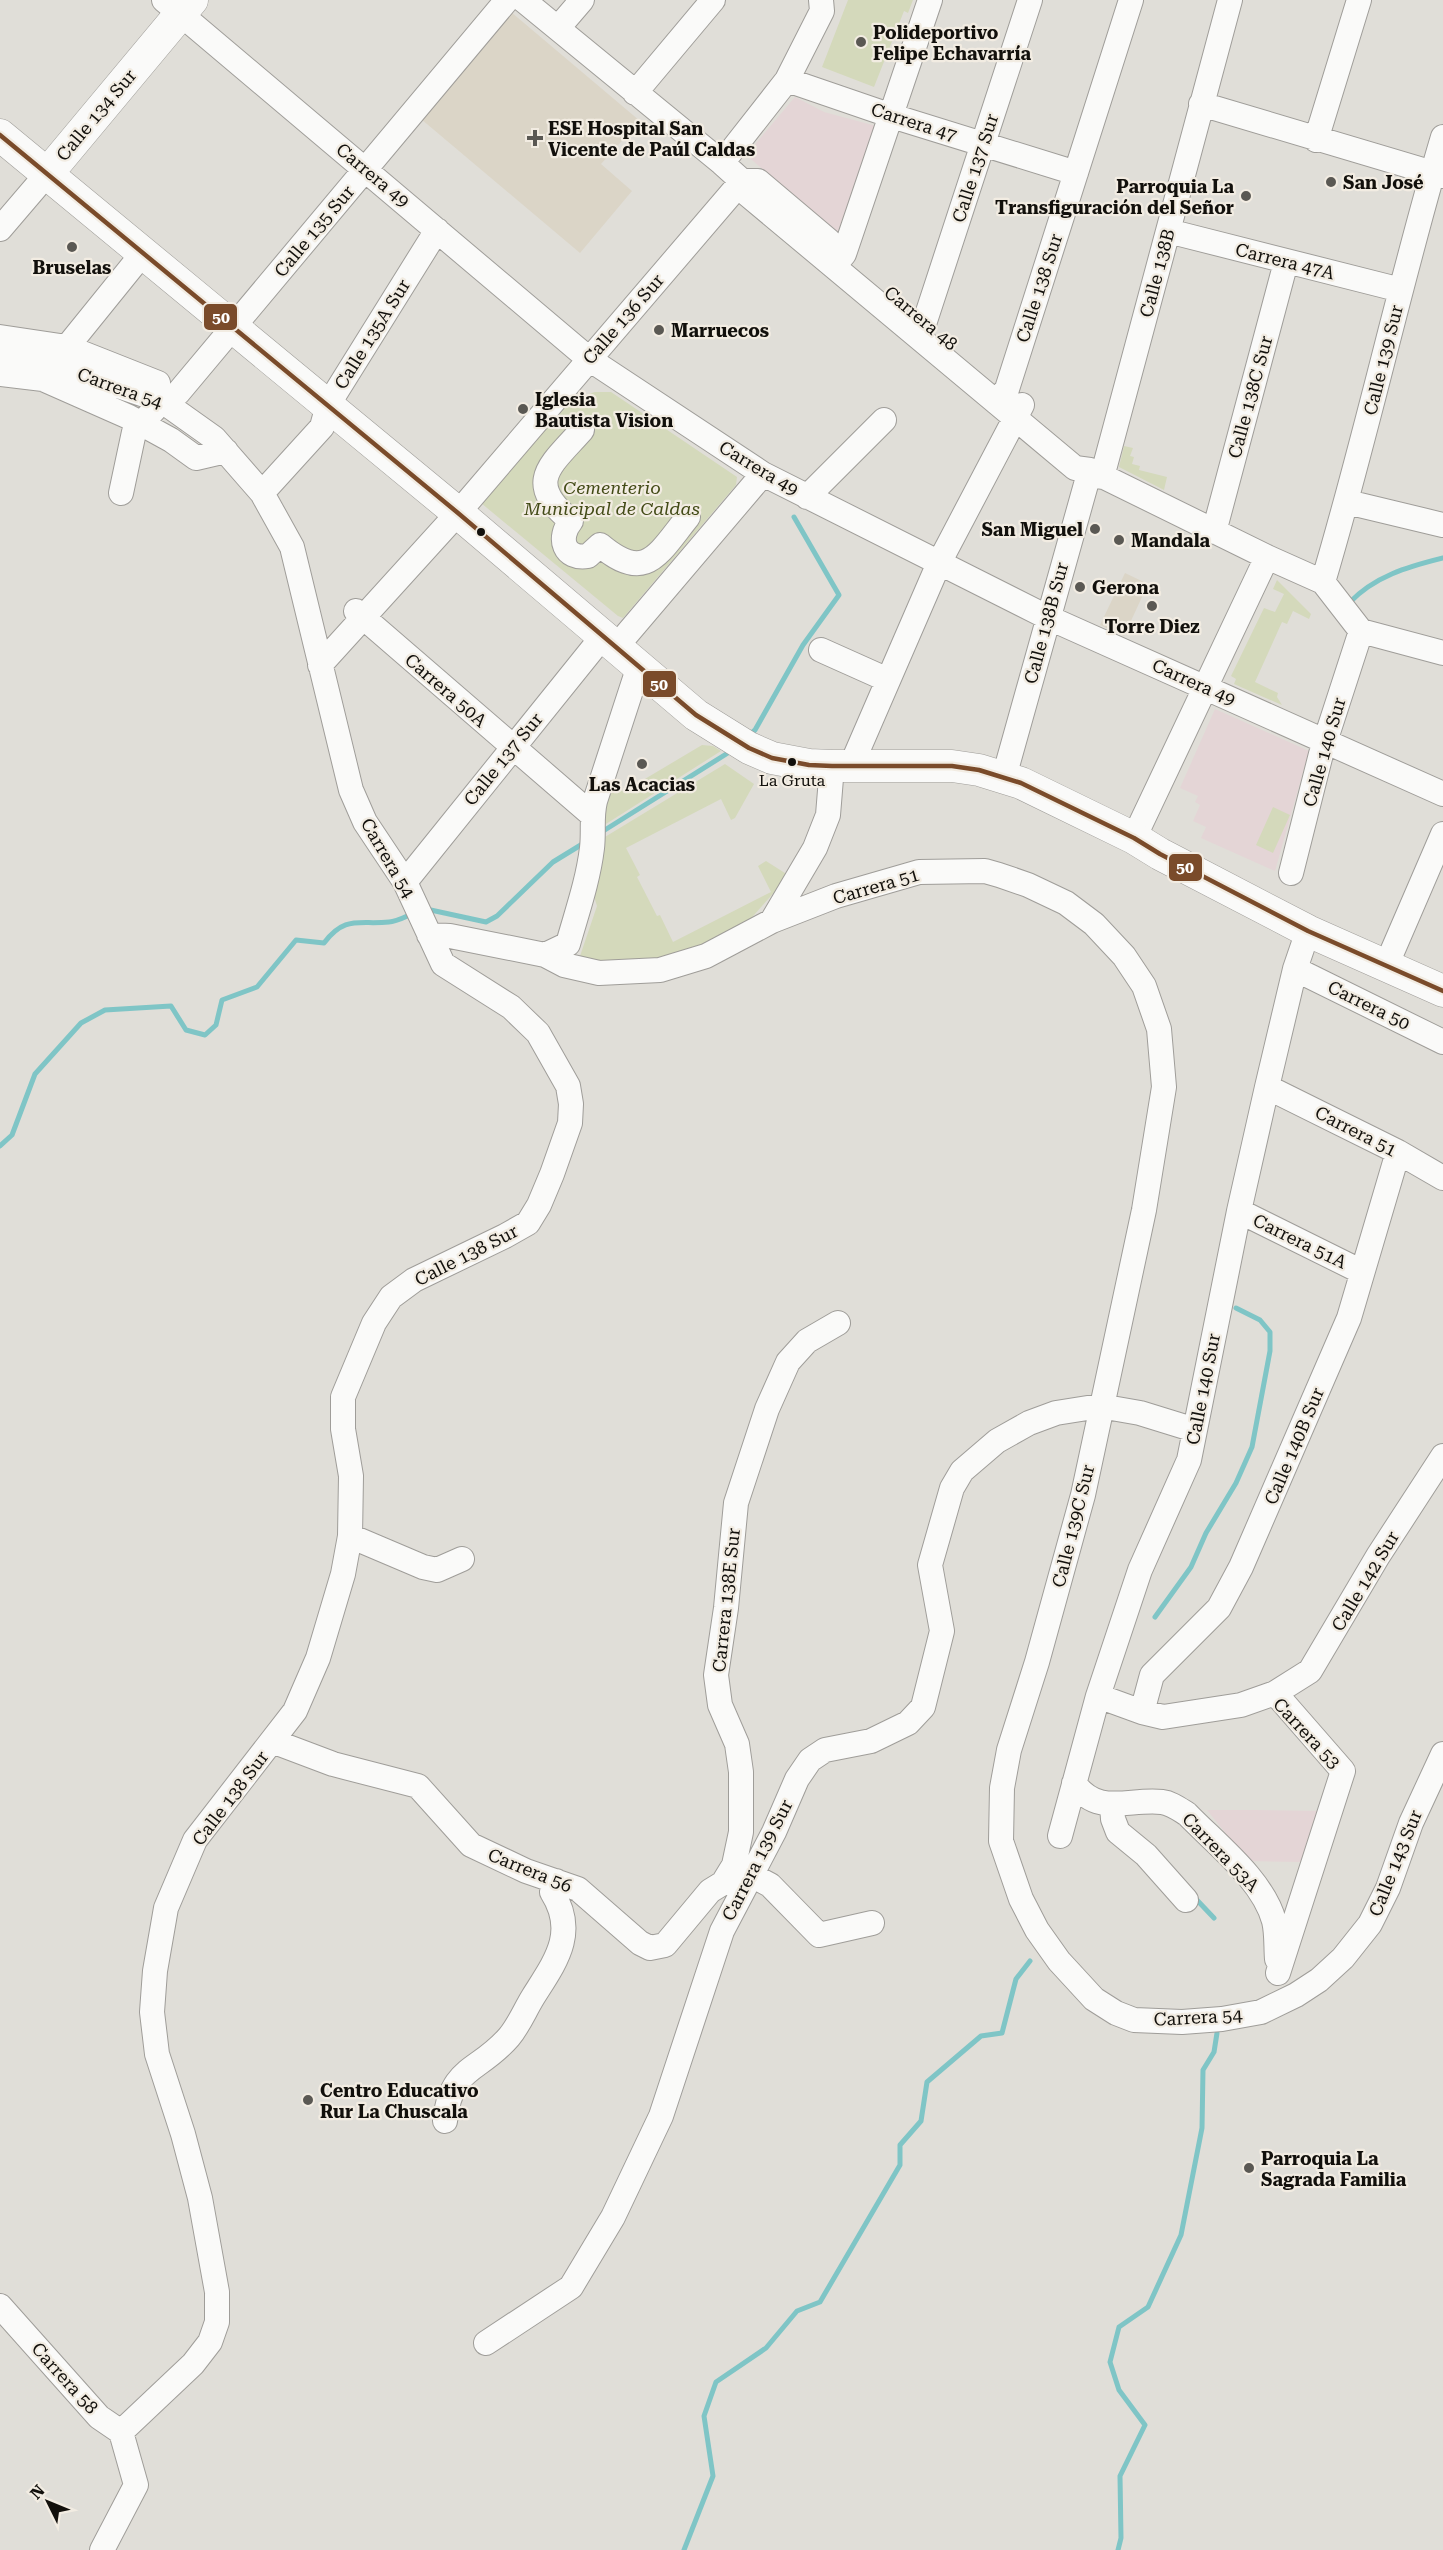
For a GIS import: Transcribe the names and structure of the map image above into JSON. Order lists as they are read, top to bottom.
{
  "streets": {
    "main road": ["Calle 134 Sur"],
    "street": [
      "Carrera 47",
      "Calle 137 Sur",
      "Carrera 49",
      "Calle 135 Sur",
      "Carrera 47A",
      "Calle 138B",
      "Calle 138 Sur",
      "Carrera 48",
      "Calle 136 Sur",
      "Calle 135A Sur",
      "Calle 139 Sur",
      "Carrera 54",
      "Calle 138C Sur",
      "Calle 138B Sur",
      "Carrera 50A",
      "Calle 140 Sur",
      "Carrera 51",
      "Carrera 50",
      "Carrera 51A",
      "Calle 140B Sur",
      "Calle 139C Sur",
      "Calle 142 Sur",
      "Carrera 138E Sur",
      "Carrera 53",
      "Carrera 53A",
      "Carrera 139 Sur",
      "Calle 143 Sur",
      "Carrera 56",
      "Carrera 58"
    ]
  },
  "crossings": [
    ["Calle 134 Sur", "Carrera 49"],
    ["Carrera 47", "Calle 137 Sur"],
    ["Carrera 47", "Calle 138 Sur"],
    ["Calle 137 Sur", "Carrera 49"],
    ["Calle 137 Sur", "Carrera 48"],
    ["Calle 137 Sur", "Carrera 54"],
    ["Calle 137 Sur", "Carrera 50A"],
    ["Calle 137 Sur", "Carrera 51"],
    ["Carrera 49", "Calle 135 Sur"],
    ["Carrera 49", "Calle 138 Sur"],
    ["Carrera 49", "Calle 136 Sur"],
    ["Carrera 49", "Calle 135A Sur"],
    ["Carrera 49", "Calle 138B Sur"],
    ["Carrera 49", "Calle 140 Sur"],
    ["Calle 135 Sur", "Carrera 54"],
    ["Carrera 47A", "Calle 138B"],
    ["Carrera 47A", "Calle 139 Sur"],
    ["Carrera 47A", "Calle 138C Sur"],
    ["Calle 138B", "Carrera 48"],
    ["Calle 138B", "Calle 138B Sur"],
    ["Calle 138 Sur", "Carrera 48"],
    ["Calle 138 Sur", "Carrera 54"],
    ["Calle 138 Sur", "Carrera 51"],
    ["Calle 138 Sur", "Carrera 56"],
    ["Calle 138 Sur", "Carrera 58"],
    ["Carrera 48", "Calle 136 Sur"],
    ["Carrera 48", "Calle 139 Sur"],
    ["Carrera 48", "Calle 138C Sur"],
    ["Carrera 48", "Calle 138B Sur"],
    ["Carrera 48", "Calle 140 Sur"],
    ["Calle 136 Sur", "Carrera 54"],
    ["Calle 136 Sur", "Carrera 50A"],
    ["Calle 135A Sur", "Carrera 54"],
    ["Carrera 54", "Carrera 51"],
    ["Carrera 54", "Calle 139C Sur"],
    ["Carrera 54", "Carrera 53A"],
    ["Carrera 54", "Calle 143 Sur"],
    ["Calle 140 Sur", "Carrera 51"],
    ["Calle 140 Sur", "Carrera 50"],
    ["Calle 140 Sur", "Carrera 51A"],
    ["Calle 140 Sur", "Carrera 53"],
    ["Calle 140 Sur", "Carrera 53A"],
    ["Calle 140 Sur", "Carrera 139 Sur"],
    ["Carrera 51", "Calle 140B Sur"],
    ["Carrera 51", "Calle 139C Sur"],
    ["Carrera 51A", "Calle 140B Sur"],
    ["Calle 140B Sur", "Carrera 53"],
    ["Calle 139C Sur", "Carrera 139 Sur"],
    ["Calle 142 Sur", "Carrera 53"],
    ["Carrera 138E Sur", "Carrera 139 Sur"],
    ["Carrera 138E Sur", "Carrera 56"],
    ["Carrera 53", "Carrera 53A"],
    ["Carrera 53A", "Calle 143 Sur"]
  ],
  "parks": ["Cementerio Municipal de Caldas"],
  "places": {
    "other": [
      "Polideportivo Felipe Echavarría",
      "San José",
      "Parroquia La Transfiguración del Señor",
      "Bruselas",
      "Marruecos",
      "Iglesia Bautista Vision",
      "San Miguel",
      "Mandala",
      "Gerona",
      "Torre Diez",
      "La Gruta",
      "Las Acacias",
      "Centro Educativo Rur La Chuscala",
      "Parroquia La Sagrada Familia"
    ],
    "health": ["ESE Hospital San Vicente de Paúl Caldas"]
  },
  "lines": ["transit line 50"],
  "north": "top left"
}
